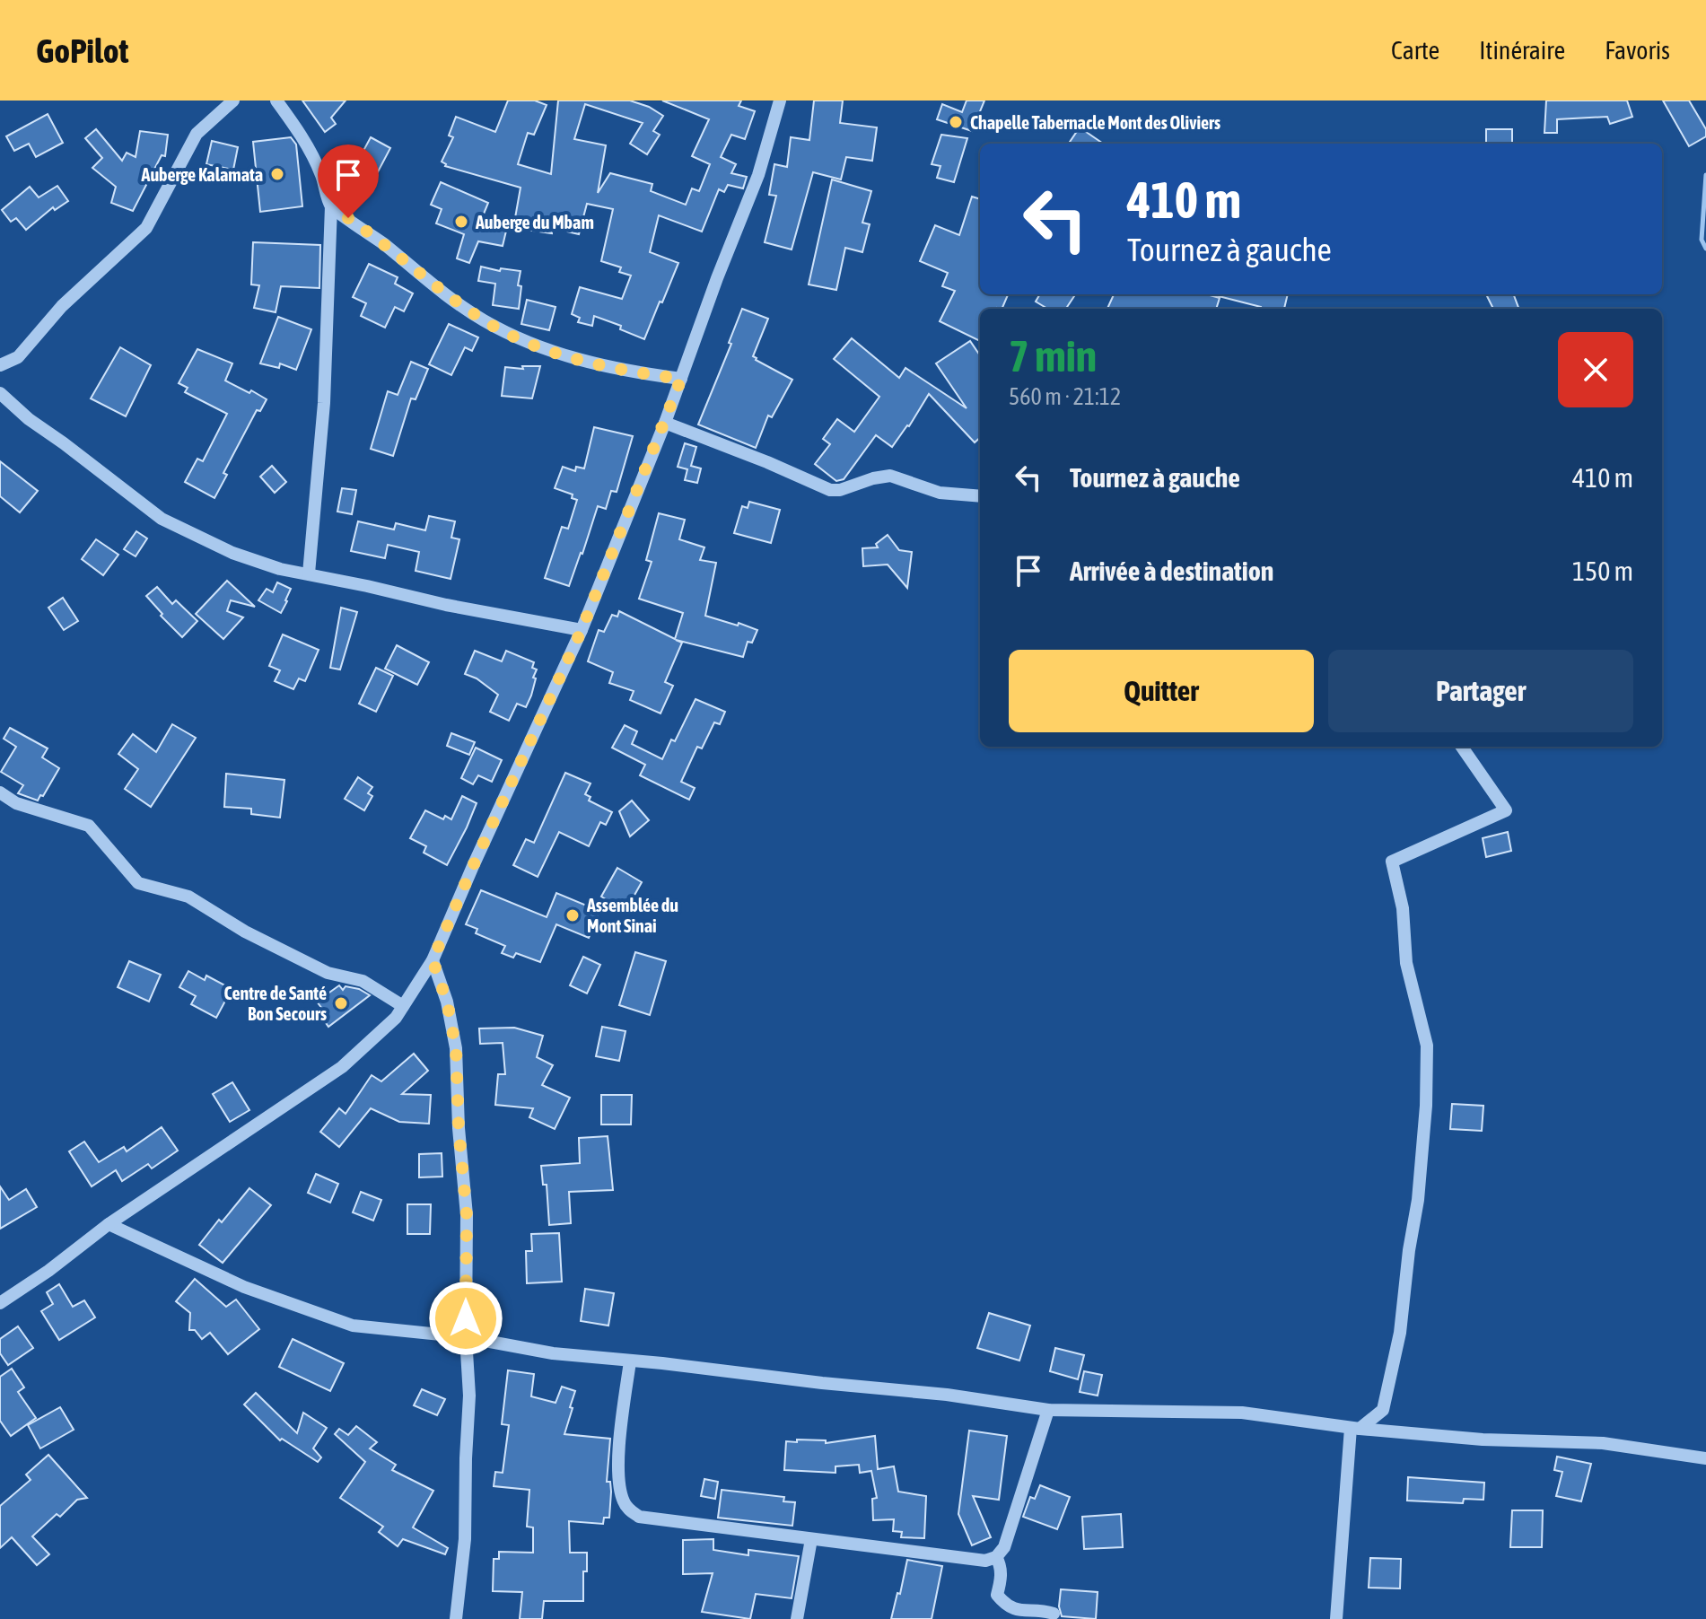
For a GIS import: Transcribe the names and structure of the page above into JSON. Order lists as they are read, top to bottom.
{
  "places": [
    "Chapelle Tabernacle Mont des Oliviers",
    "Auberge Kalamata",
    "Auberge du Mbam",
    "Assemblée du Mont Sinai",
    "Centre de Santé Bon Secours"
  ],
  "page": {
    "header": "GoPilot",
    "nav": ["Carte", "Itinéraire", "Favoris"],
    "turn": ["410 m", "Tournez à gauche"],
    "heading": ["7 min", "560 m · 21:12"],
    "list": [
      {
        "name": "Tournez à gauche",
        "value": "410 m"
      },
      {
        "name": "Arrivée à destination",
        "value": "150 m"
      }
    ],
    "buttons": ["Quitter", "Partager"]
  }
}
